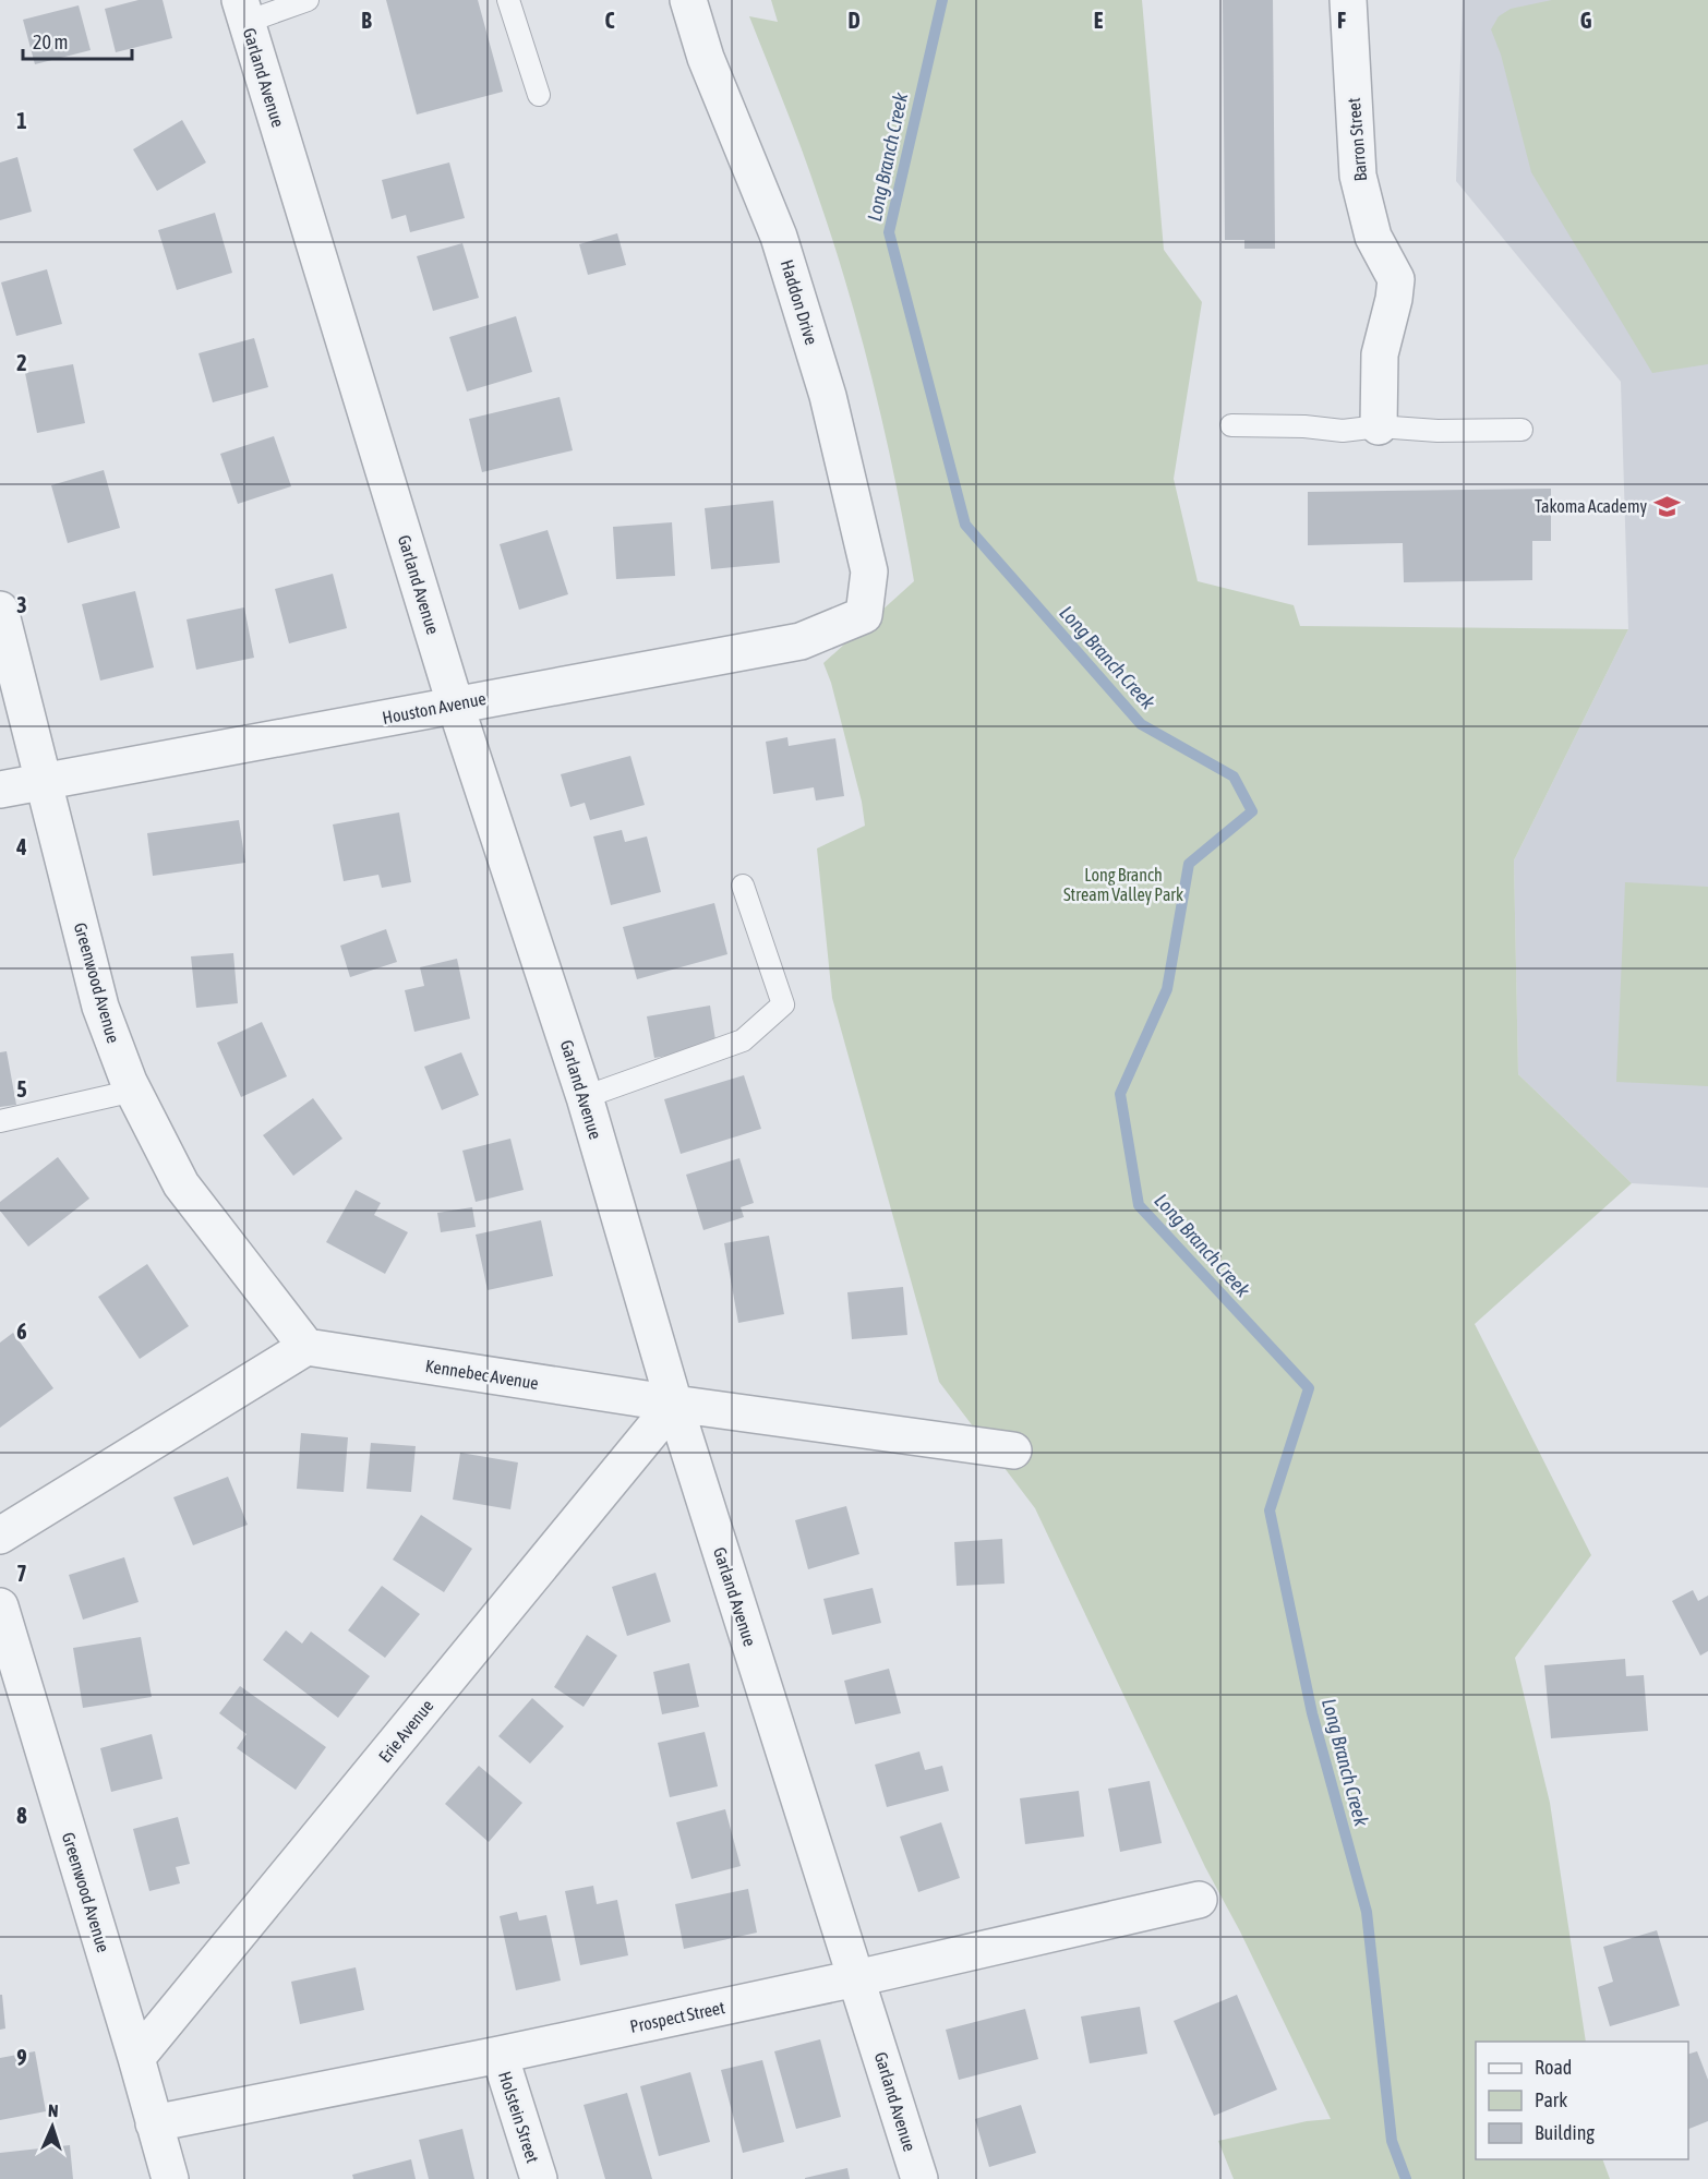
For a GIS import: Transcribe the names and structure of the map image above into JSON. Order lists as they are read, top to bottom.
{
  "streets": {
    "street": [
      "Garland Avenue",
      "Barron Street",
      "Haddon Drive",
      "Houston Avenue",
      "Greenwood Avenue",
      "Kennebec Avenue",
      "Erie Avenue",
      "Prospect Street",
      "Holstein Street"
    ]
  },
  "crossings": [
    ["Garland Avenue", "Houston Avenue"],
    ["Garland Avenue", "Kennebec Avenue"],
    ["Garland Avenue", "Erie Avenue"],
    ["Garland Avenue", "Prospect Street"],
    ["Haddon Drive", "Houston Avenue"],
    ["Houston Avenue", "Greenwood Avenue"],
    ["Greenwood Avenue", "Kennebec Avenue"],
    ["Greenwood Avenue", "Erie Avenue"],
    ["Greenwood Avenue", "Prospect Street"],
    ["Kennebec Avenue", "Erie Avenue"],
    ["Prospect Street", "Holstein Street"]
  ],
  "water": ["Long Branch Creek"],
  "parks": ["Long Branch Stream Valley Park"],
  "places": {
    "school or university": ["Takoma Academy"]
  },
  "legend": ["Road", "Park", "Building"],
  "scale_bar": "20 m",
  "north": "top",
  "grid": {
    "columns": [
      "B",
      "C",
      "D",
      "E",
      "F",
      "G"
    ],
    "rows": [
      "1",
      "2",
      "3",
      "4",
      "5",
      "6",
      "7",
      "8",
      "9"
    ]
  }
}
